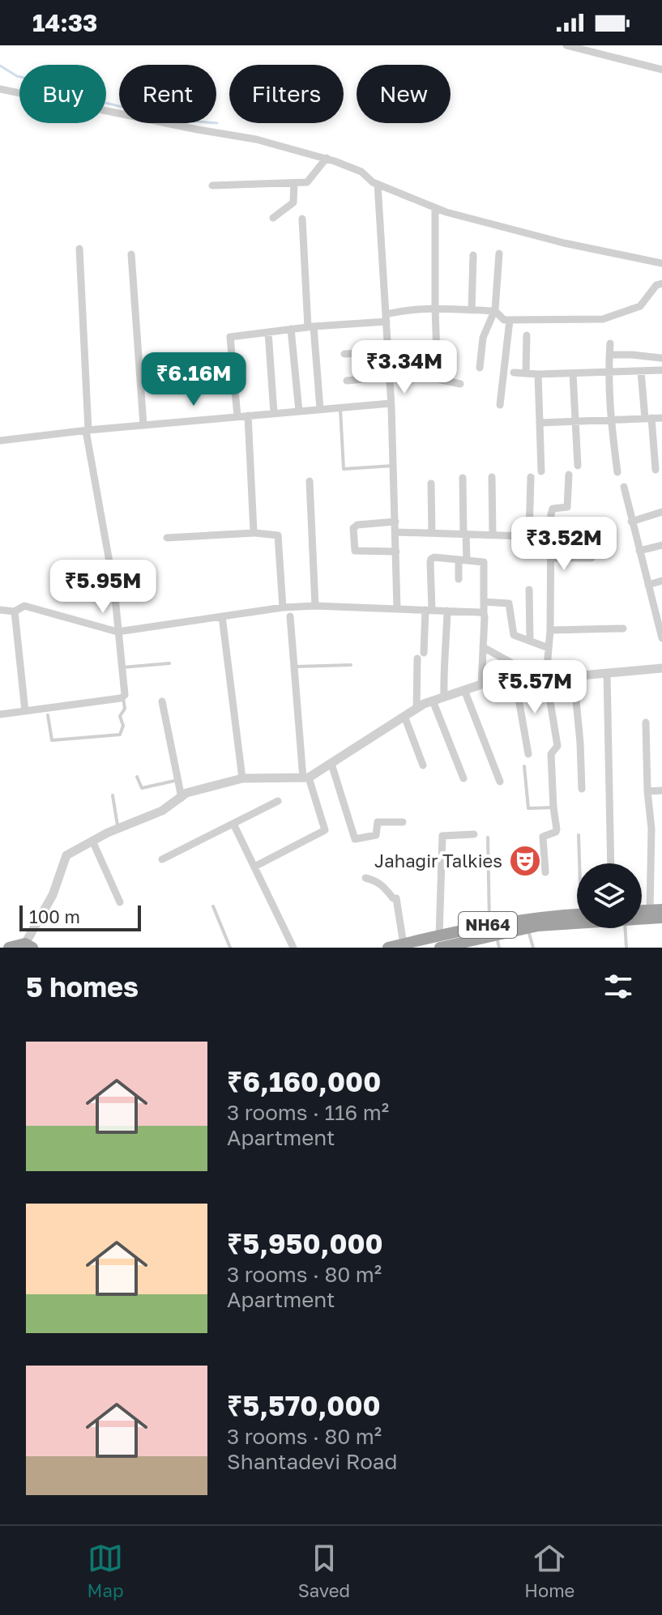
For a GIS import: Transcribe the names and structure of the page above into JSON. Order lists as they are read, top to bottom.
{
  "streets": {
    "highway": ["NH64"]
  },
  "places": {
    "theatre": ["Jahagir Talkies"]
  },
  "scale_bar": "100 m",
  "page": {
    "status": "14:33",
    "chip": [
      "Buy",
      "Rent",
      "Filters",
      "New"
    ],
    "price": [
      "₹3.34M",
      "₹6.16M",
      "₹3.52M",
      "₹5.95M",
      "₹5.57M"
    ],
    "scale": "100 m",
    "heading": "5 homes",
    "list": [
      {
        "name": "₹6,160,000",
        "note": "3 rooms · 116 m² · Apartment"
      },
      {
        "name": "₹5,950,000",
        "note": "3 rooms · 80 m² · Apartment"
      },
      {
        "name": "₹5,570,000",
        "note": "3 rooms · 80 m² · Shantadevi Road"
      }
    ],
    "tabs": ["Map", "Saved", "Home"]
  }
}
